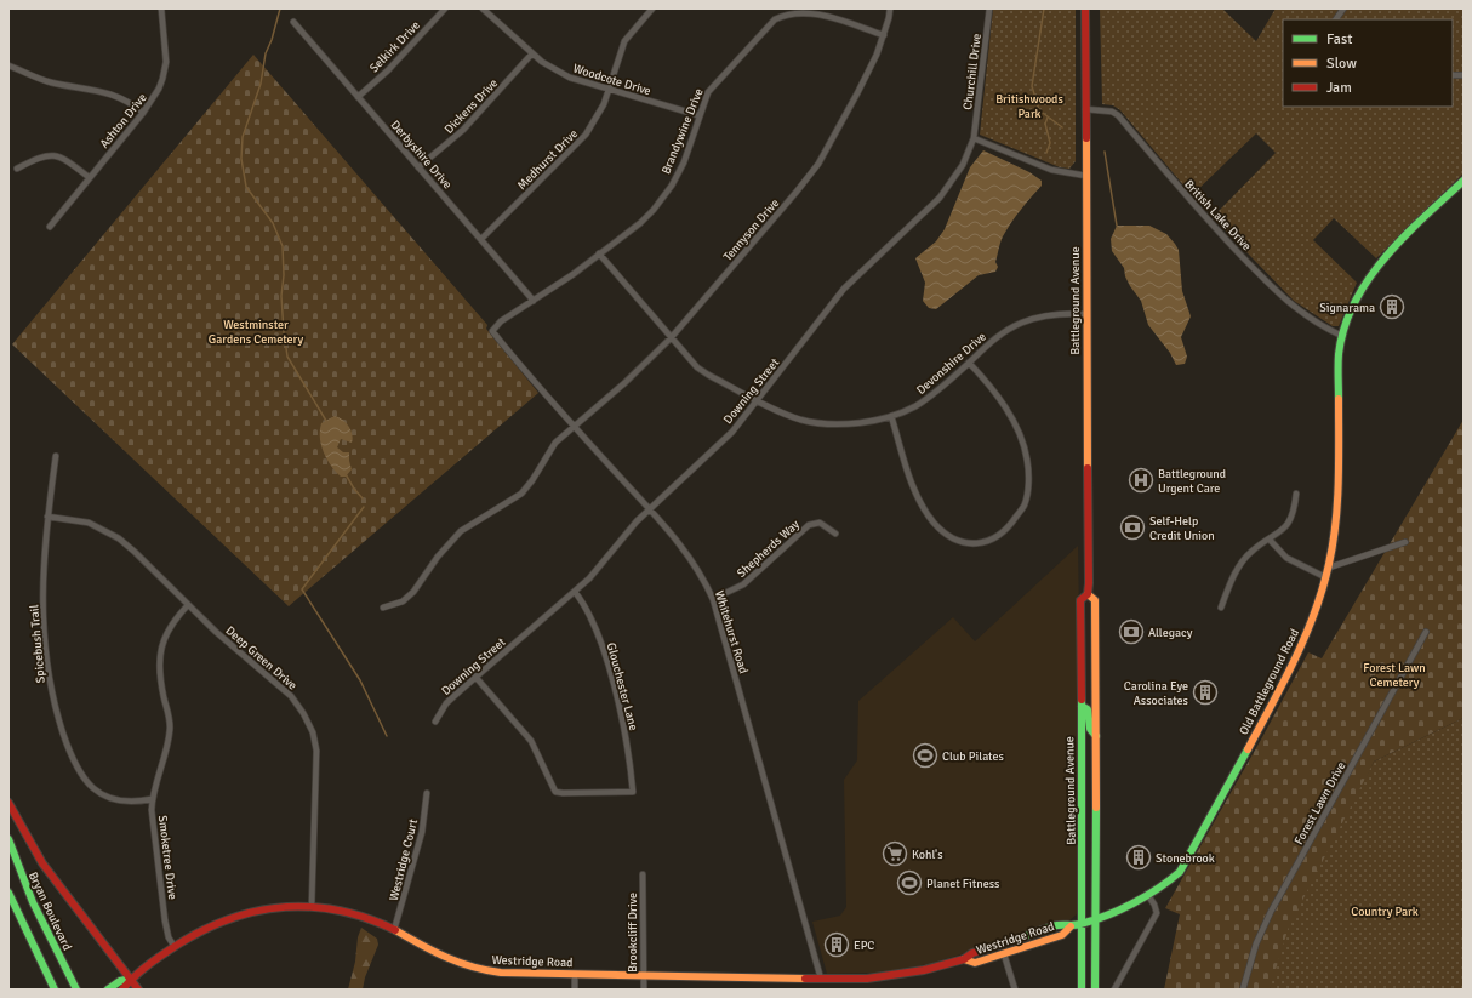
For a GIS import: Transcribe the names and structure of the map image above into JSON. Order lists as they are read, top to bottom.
{
  "streets": {
    "main road": [
      "Battleground Avenue",
      "Old Battleground Road",
      "Bryan Boulevard",
      "Westridge Road"
    ],
    "street": [
      "Selkirk Drive",
      "Churchill Drive",
      "Woodcote Drive",
      "Dickens Drive",
      "Ashton Drive",
      "Brandywine Drive",
      "Derbyshire Drive",
      "Medhurst Drive",
      "British Lake Drive",
      "Tennyson Drive",
      "Devonshire Drive",
      "Downing Street",
      "Shepherds Way",
      "Whitehurst Road",
      "Spicebush Trail",
      "Deep Green Drive",
      "Glouchester Lane",
      "Forest Lawn Drive",
      "Smoketree Drive",
      "Westridge Court",
      "Brookcliff Drive"
    ]
  },
  "crossings": [
    ["Selkirk Drive", "Derbyshire Drive"],
    ["Churchill Drive", "Downing Street"],
    ["Woodcote Drive", "Dickens Drive"],
    ["Woodcote Drive", "Brandywine Drive"],
    ["Woodcote Drive", "Medhurst Drive"],
    ["Dickens Drive", "Derbyshire Drive"],
    ["Brandywine Drive", "Derbyshire Drive"],
    ["Brandywine Drive", "Tennyson Drive"],
    ["Brandywine Drive", "Devonshire Drive"],
    ["Brandywine Drive", "Whitehurst Road"],
    ["Derbyshire Drive", "Medhurst Drive"],
    ["British Lake Drive", "Battleground Avenue"],
    ["British Lake Drive", "Old Battleground Road"],
    ["Tennyson Drive", "Devonshire Drive"],
    ["Tennyson Drive", "Whitehurst Road"],
    ["Battleground Avenue", "Devonshire Drive"],
    ["Battleground Avenue", "Westridge Road"],
    ["Devonshire Drive", "Downing Street"],
    ["Downing Street", "Whitehurst Road"],
    ["Downing Street", "Glouchester Lane"],
    ["Shepherds Way", "Whitehurst Road"],
    ["Whitehurst Road", "Westridge Road"],
    ["Spicebush Trail", "Deep Green Drive"],
    ["Spicebush Trail", "Smoketree Drive"],
    ["Deep Green Drive", "Smoketree Drive"],
    ["Deep Green Drive", "Westridge Road"],
    ["Old Battleground Road", "Westridge Road"],
    ["Smoketree Drive", "Westridge Road"],
    ["Westridge Court", "Westridge Road"],
    ["Brookcliff Drive", "Westridge Road"]
  ],
  "parks": [
    "Britishwoods Park",
    "Westminster Gardens Cemetery",
    "Forest Lawn Cemetery",
    "Country Park"
  ],
  "places": {
    "building": [
      "Signarama",
      "Carolina Eye Associates",
      "Stonebrook",
      "EPC"
    ],
    "hospital": ["Battleground Urgent Care"],
    "bank": ["Self-Help Credit Union", "Allegacy"],
    "sports": ["Club Pilates", "Planet Fitness"],
    "supermarket": ["Kohl's"]
  },
  "legend": ["Fast", "Slow", "Jam"]
}
